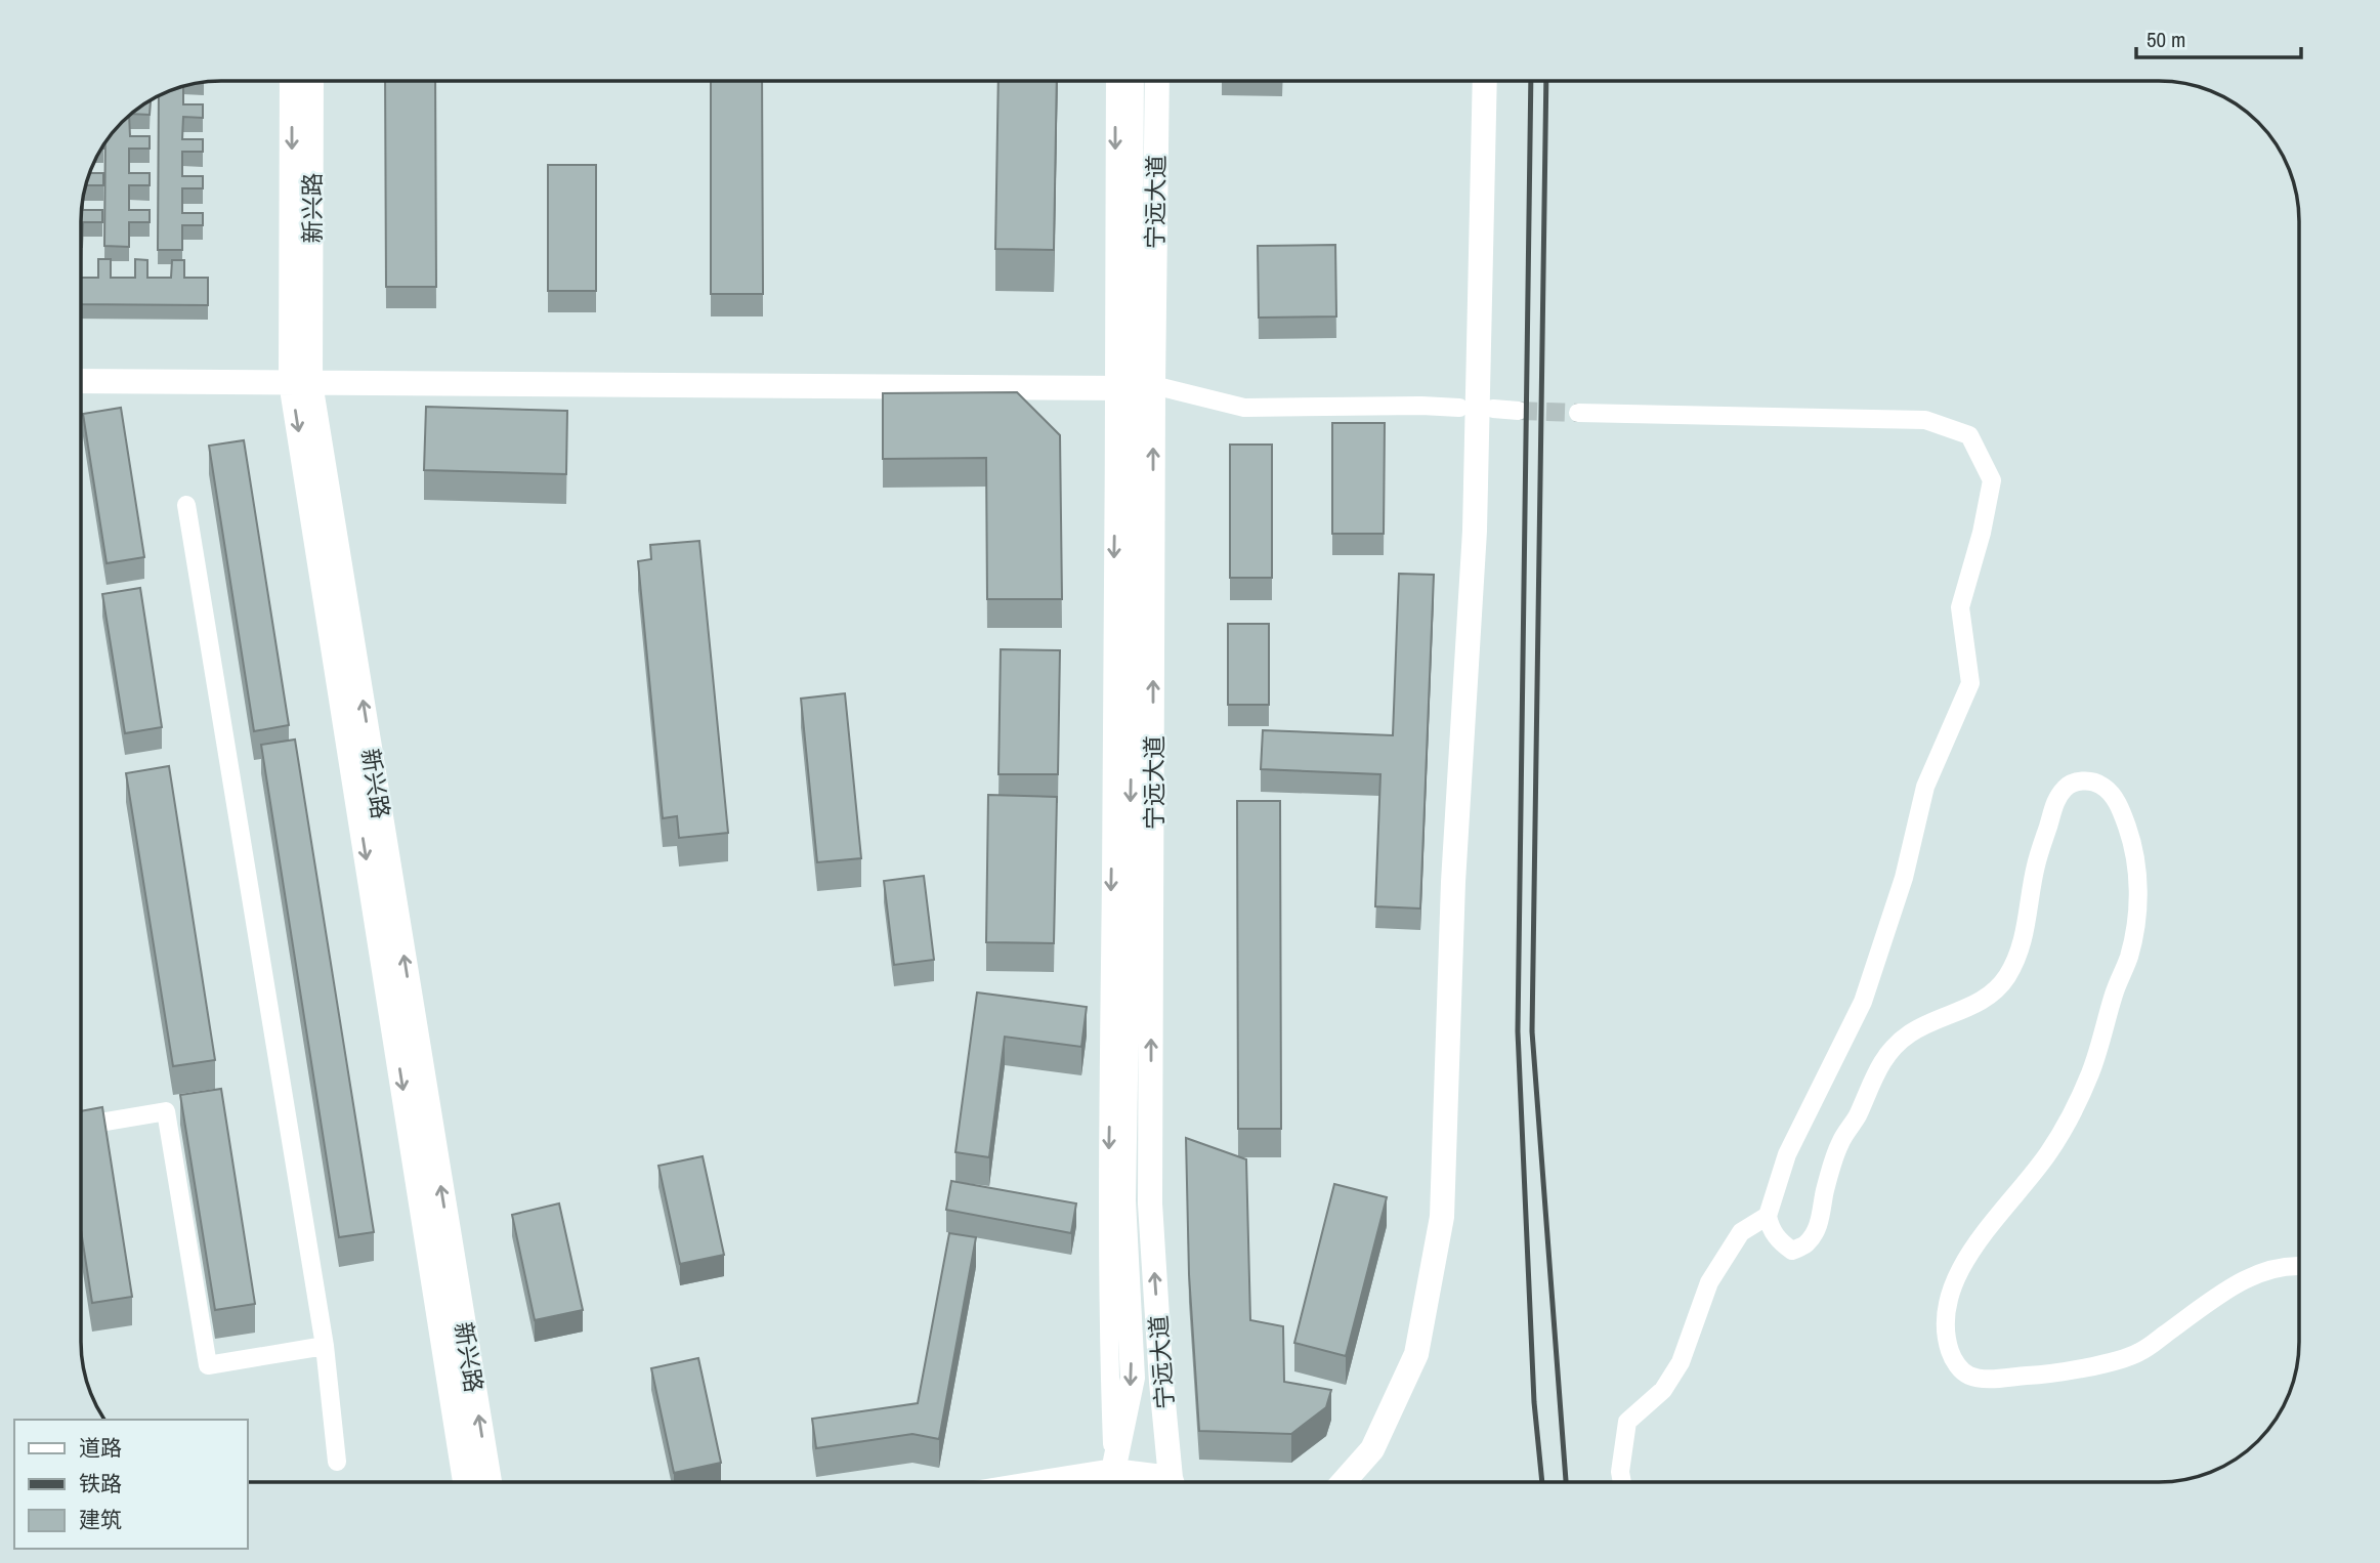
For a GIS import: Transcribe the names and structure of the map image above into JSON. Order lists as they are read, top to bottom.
{
  "streets": {
    "main road": ["宁远大道", "新兴路"]
  },
  "legend": ["道路", "铁路", "建筑"],
  "scale_bar": "50 m"
}
